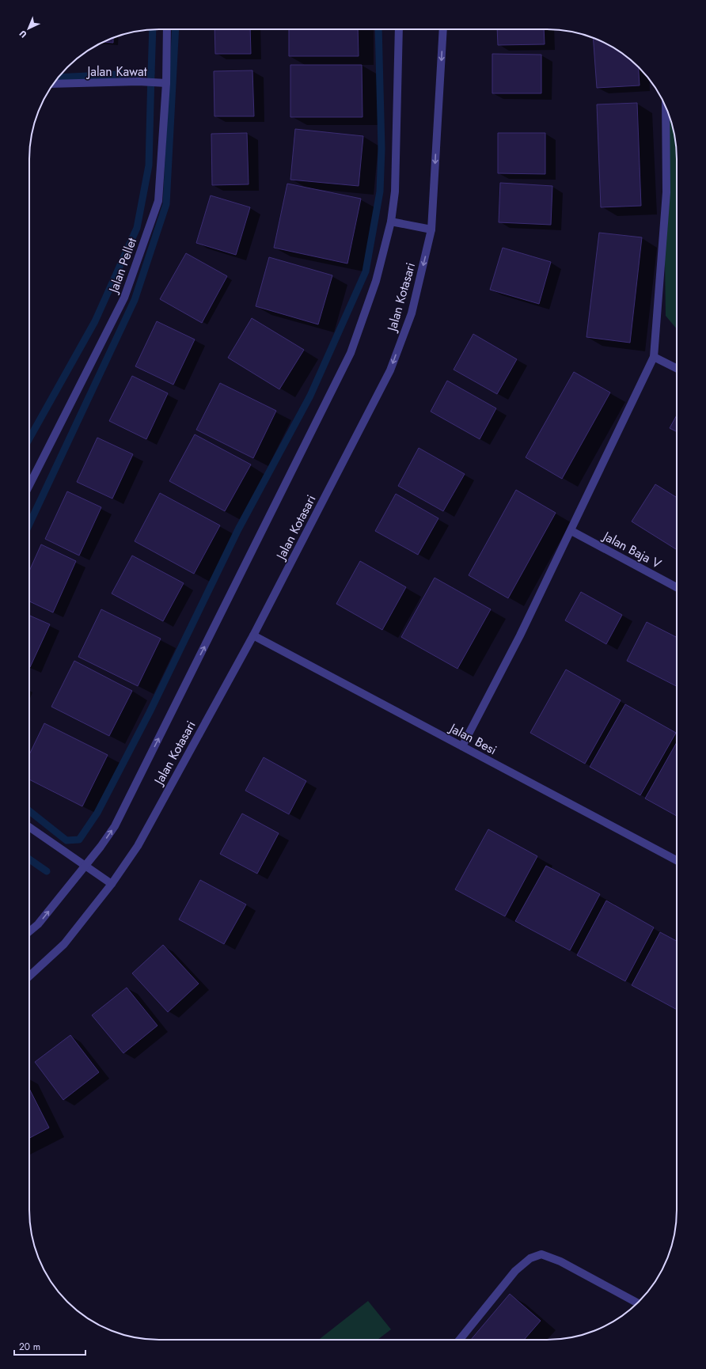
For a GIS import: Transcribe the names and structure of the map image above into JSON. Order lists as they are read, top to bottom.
{
  "streets": {
    "street": [
      "Jalan Kawat",
      "Jalan Pellet",
      "Jalan Kotasari",
      "Jalan Baja V",
      "Jalan Besi"
    ]
  },
  "crossings": [
    ["Jalan Kawat", "Jalan Pellet"],
    ["Jalan Kotasari", "Jalan Besi"]
  ],
  "scale_bar": "20 m",
  "north": "bottom left"
}
